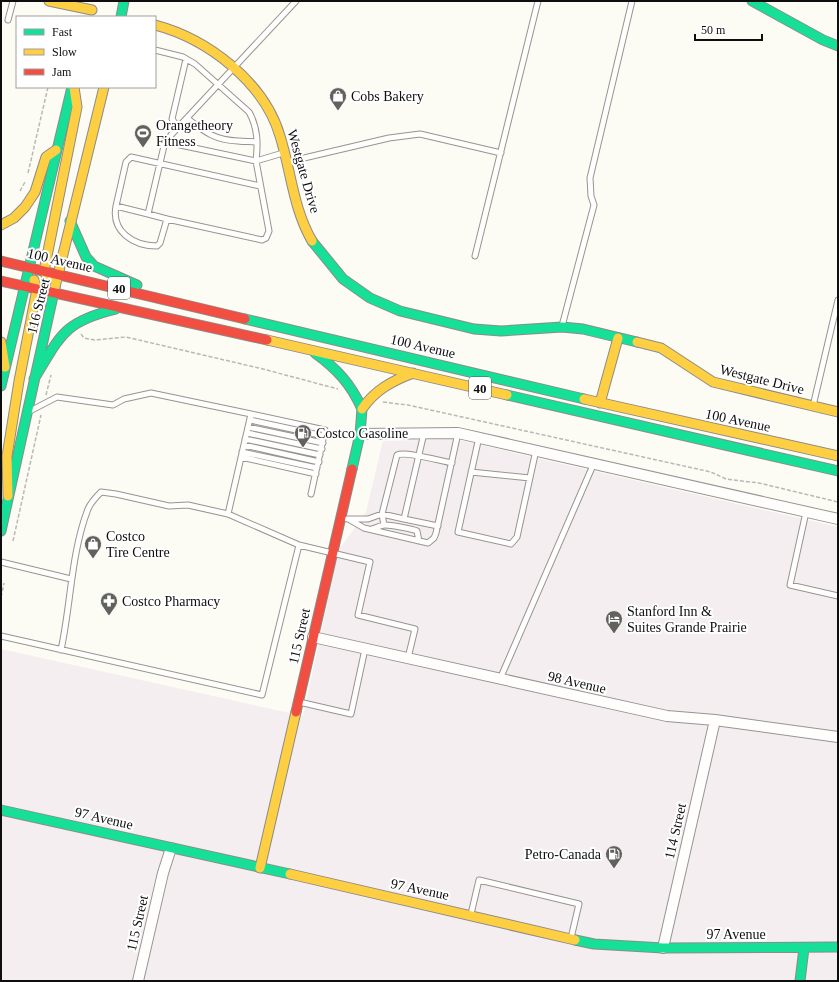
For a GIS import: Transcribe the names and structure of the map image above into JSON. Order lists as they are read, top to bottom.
{
  "streets": {
    "main road": [
      "Westgate Drive",
      "100 Avenue",
      "40",
      "116 Street",
      "115 Street",
      "97 Avenue"
    ],
    "street": ["98 Avenue", "114 Street"]
  },
  "crossings": [
    ["100 Avenue", "116 Street"],
    ["115 Street", "98 Avenue"],
    ["115 Street", "97 Avenue"],
    ["98 Avenue", "114 Street"],
    ["97 Avenue", "114 Street"]
  ],
  "places": {
    "shop": ["Cobs Bakery", "Costco Tire Centre"],
    "sports": ["Orangetheory Fitness"],
    "fuel station": ["Costco Gasoline", "Petro-Canada"],
    "pharmacy": ["Costco Pharmacy"],
    "hotel": ["Stanford Inn & Suites Grande Prairie"]
  },
  "legend": ["Fast", "Slow", "Jam"],
  "scale_bar": "50 m"
}
